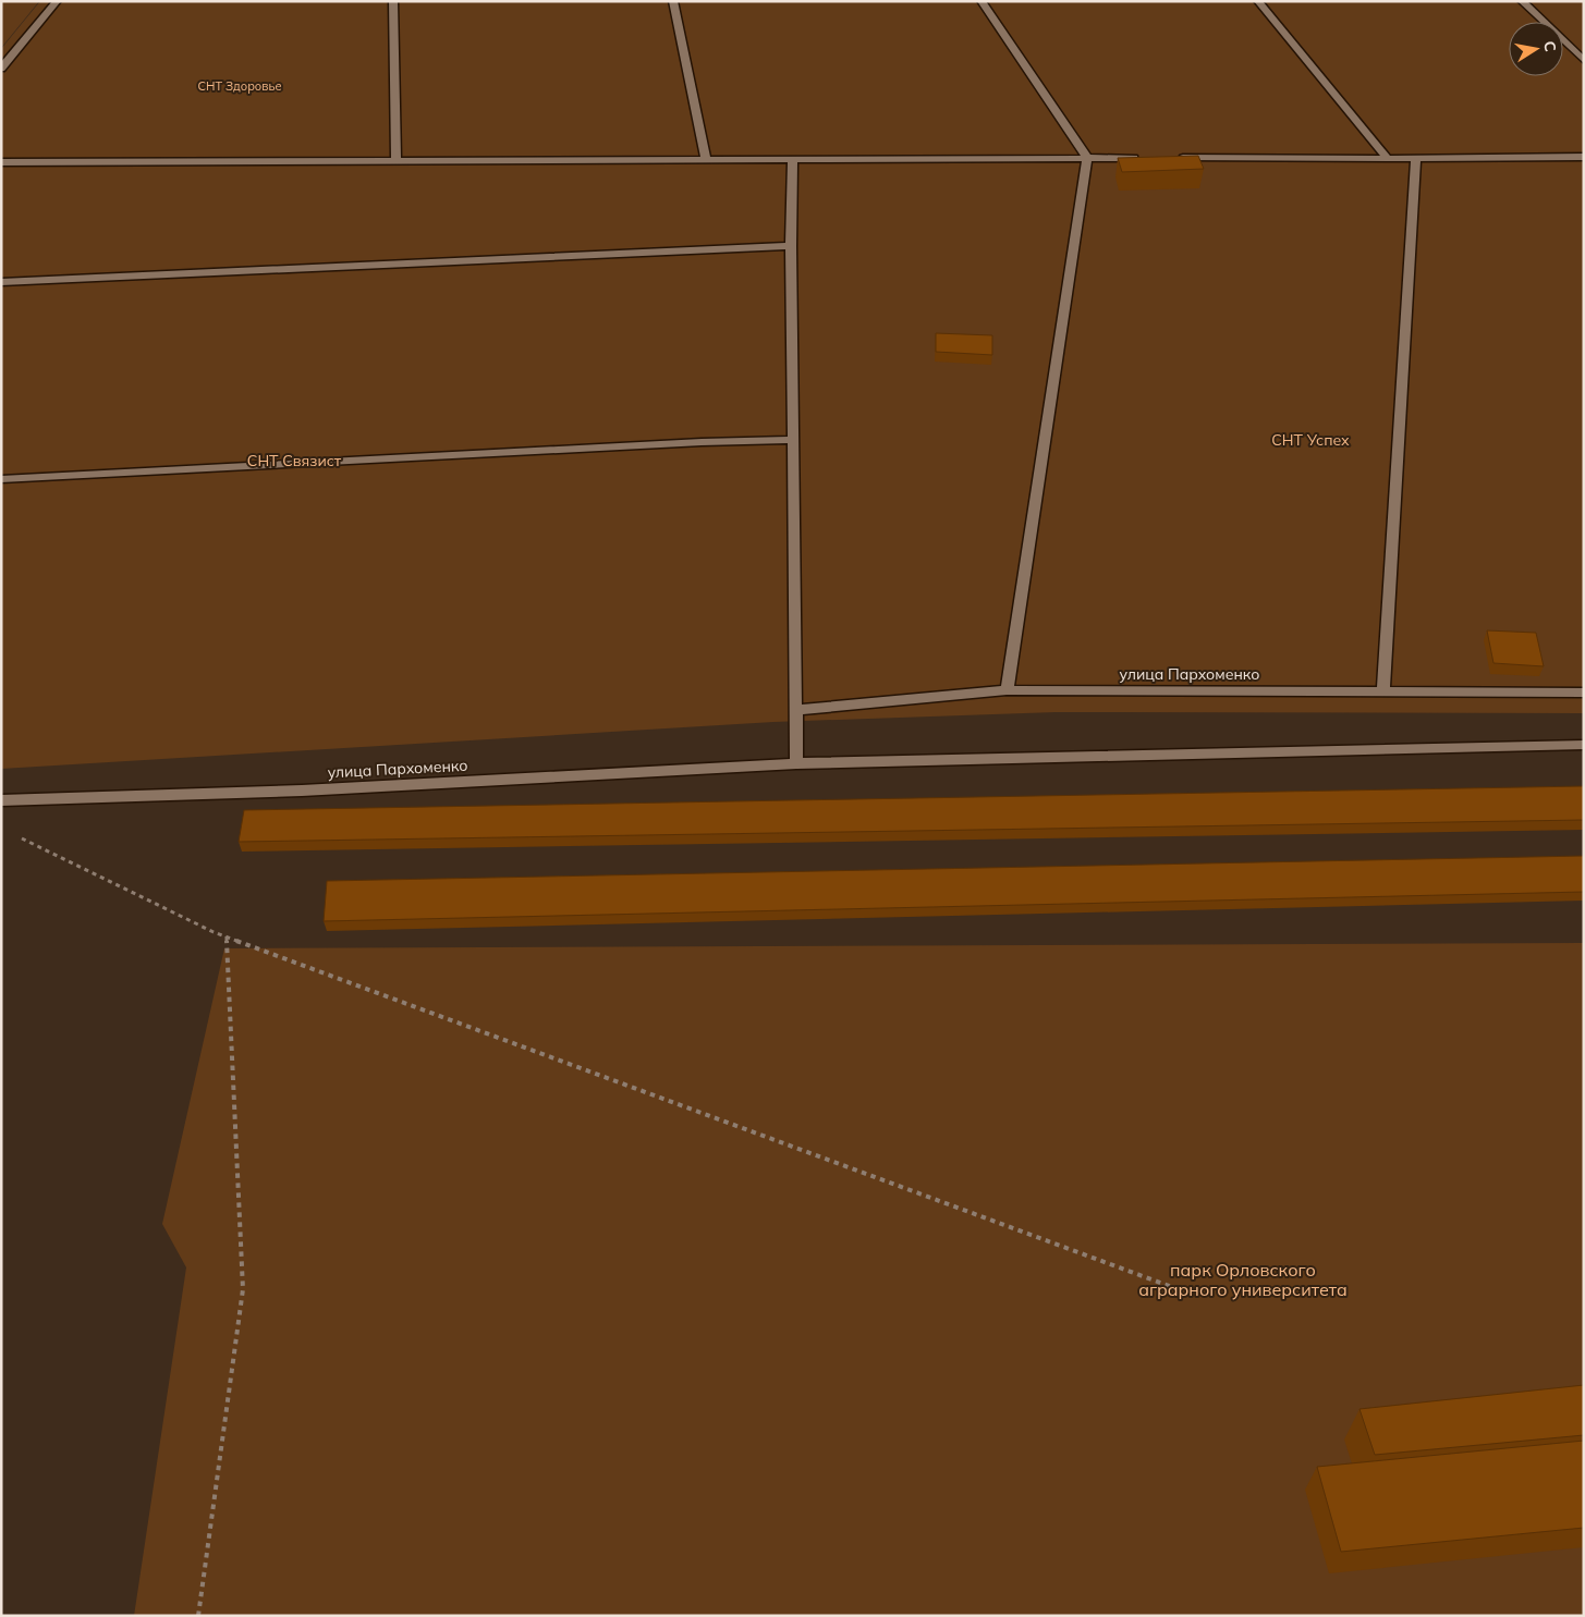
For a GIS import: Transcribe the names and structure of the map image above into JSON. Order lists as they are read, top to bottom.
{
  "streets": {
    "street": ["улица Пархоменко"]
  },
  "parks": [
    "СНТ Здоровье",
    "СНТ Успех",
    "СНТ Связист",
    "парк Орловского аграрного университета"
  ],
  "north": "right"
}
